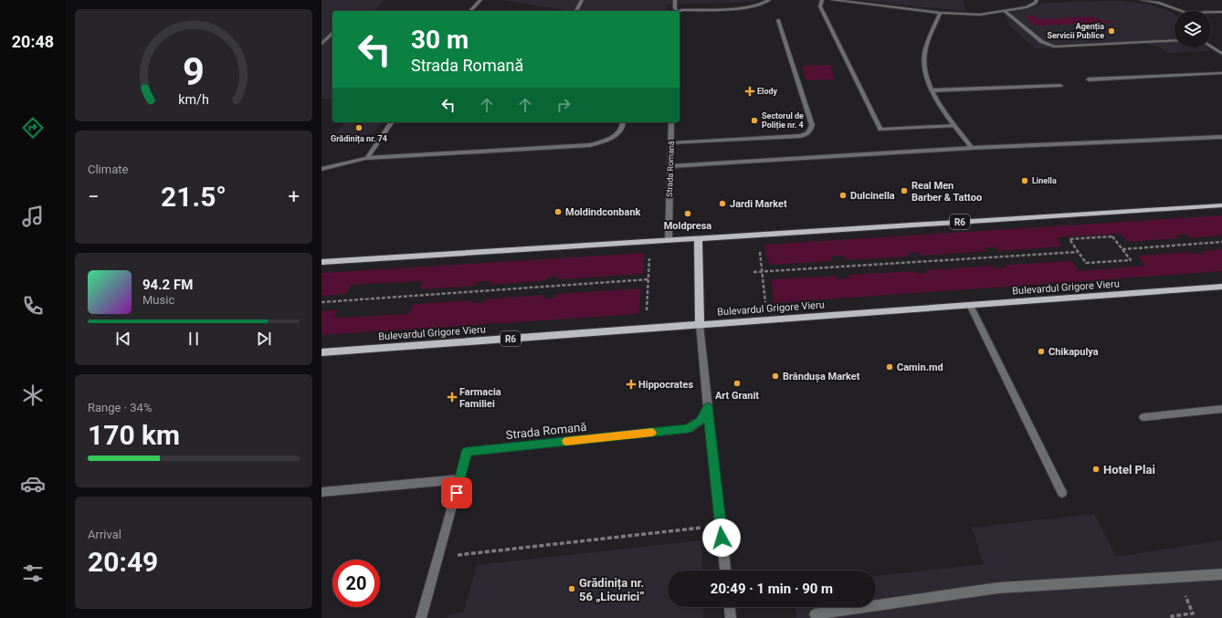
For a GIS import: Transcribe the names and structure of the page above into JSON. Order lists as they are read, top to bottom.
{
  "streets": {
    "main road": ["R6", "Bulevardul Grigore Vieru"],
    "street": ["Strada Romană"]
  },
  "crossings": [
    ["Strada Romană", "R6"]
  ],
  "places": {
    "other": [
      "Agenția Servicii Publice",
      "Sectorul de Poliție nr. 4",
      "Grădinița nr. 74",
      "Linella",
      "Real Men Barber & Tattoo",
      "Dulcinella",
      "Jardi Market",
      "Moldindconbank",
      "Moldpresa",
      "Chikapulya",
      "Camin.md",
      "Brândușa Market",
      "Art Granit",
      "Hotel Plai",
      "Grădinița nr. 56 „Licurici”"
    ],
    "health": ["Elody", "Hippocrates", "Farmacia Familiei"]
  },
  "page": {
    "tabs": "20:48",
    "turn": ["30 m", "Strada Romană"],
    "tile": [
      "Climate",
      ["Range · 34%", "170 km"],
      ["Arrival", "20:49"]
    ],
    "heat": ["−", "21.5°", "+"],
    "song": ["94.2 FM", "Music"],
    "limit": "20",
    "trip": "20:49 · 1 min · 90 m",
    "gauge": ["9", "km/h"]
  }
}
